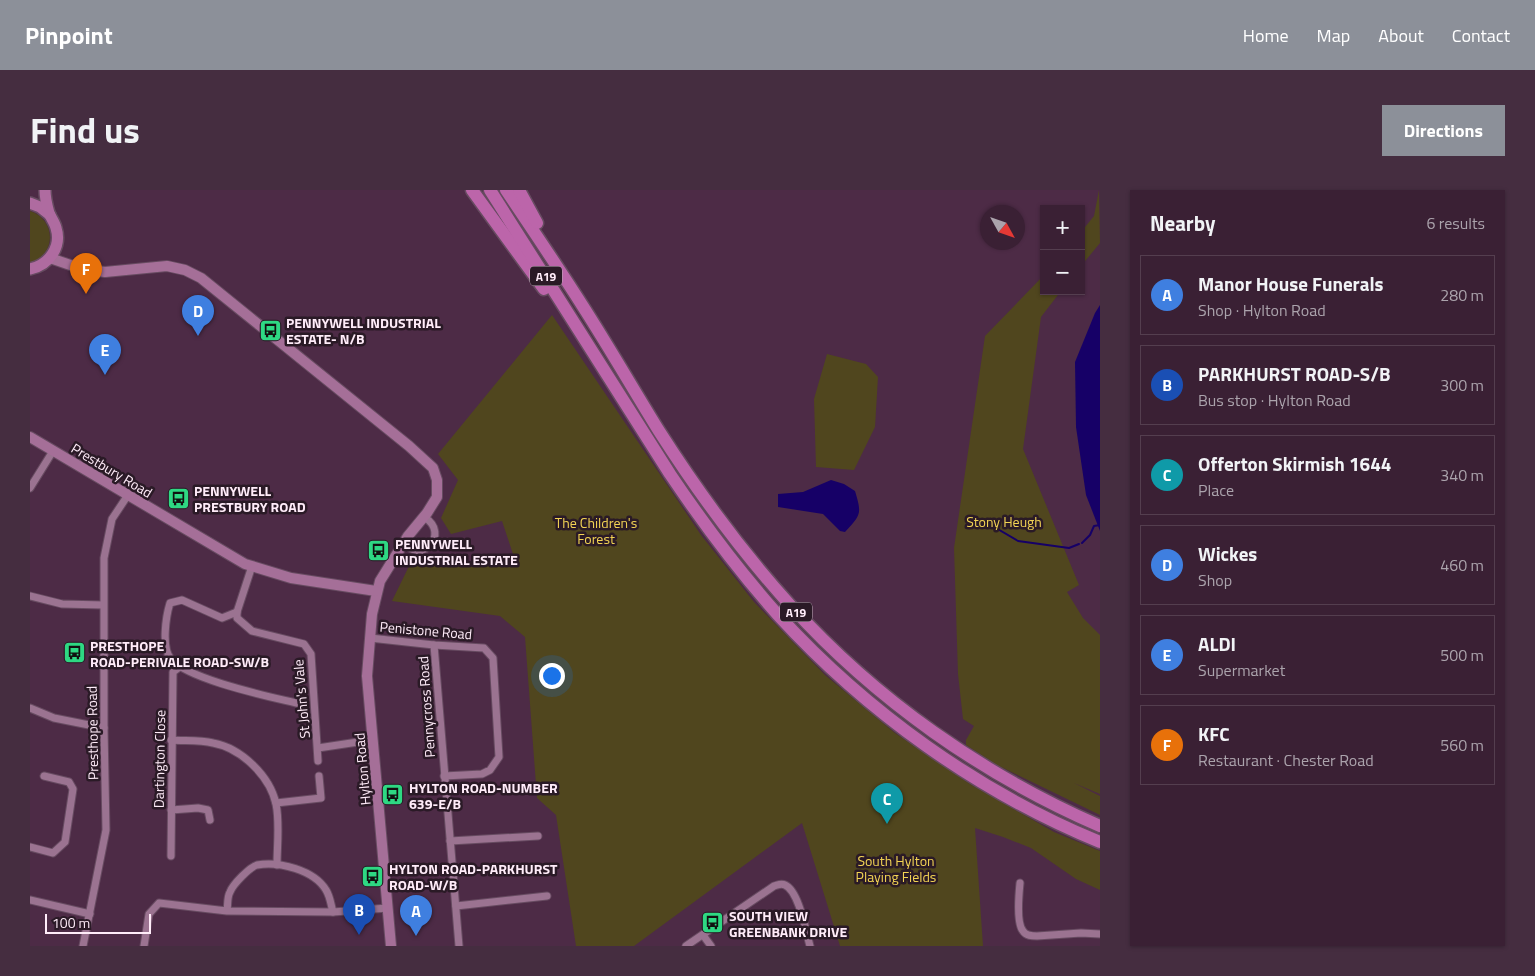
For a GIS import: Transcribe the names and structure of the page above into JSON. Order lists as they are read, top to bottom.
{
  "streets": {
    "highway": ["A19"],
    "street": [
      "Prestbury Road",
      "Penistone Road",
      "St John's Vale",
      "Pennycross Road",
      "Presthope Road",
      "Dartington Close",
      "Hylton Road"
    ]
  },
  "crossings": [
    ["Prestbury Road", "Presthope Road"],
    ["Prestbury Road", "Hylton Road"],
    ["Penistone Road", "Pennycross Road"],
    ["Penistone Road", "Hylton Road"]
  ],
  "parks": ["Stony Heugh", "The Children's Forest", "South Hylton Playing Fields"],
  "places": {
    "bus stop": [
      "PENNYWELL INDUSTRIAL ESTATE- N/B",
      "PENNYWELL PRESTBURY ROAD",
      "PENNYWELL INDUSTRIAL ESTATE",
      "PRESTHOPE ROAD-PERIVALE ROAD-SW/B",
      "HYLTON ROAD-NUMBER 639-E/B",
      "HYLTON ROAD-PARKHURST ROAD-W/B",
      "SOUTH VIEW GREENBANK DRIVE"
    ]
  },
  "scale_bar": "100 m",
  "north": "bottom right",
  "page": {
    "header": "Pinpoint",
    "nav": [
      "Home",
      "Map",
      "About",
      "Contact"
    ],
    "title": "Find us",
    "buttons": "Directions",
    "heading": ["Nearby", "6 results"],
    "map_buttons": ["+", "−"],
    "pins": [
      "F",
      "D",
      "E",
      "C",
      "B",
      "A"
    ],
    "list": [
      {
        "mark": "A",
        "name": "Manor House Funerals",
        "note": "Shop · Hylton Road",
        "value": "280 m"
      },
      {
        "mark": "B",
        "name": "PARKHURST ROAD-S/B",
        "note": "Bus stop · Hylton Road",
        "value": "300 m"
      },
      {
        "mark": "C",
        "name": "Offerton Skirmish 1644",
        "note": "Place",
        "value": "340 m"
      },
      {
        "mark": "D",
        "name": "Wickes",
        "note": "Shop",
        "value": "460 m"
      },
      {
        "mark": "E",
        "name": "ALDI",
        "note": "Supermarket",
        "value": "500 m"
      },
      {
        "mark": "F",
        "name": "KFC",
        "note": "Restaurant · Chester Road",
        "value": "560 m"
      }
    ],
    "scale": "100 m"
  }
}
